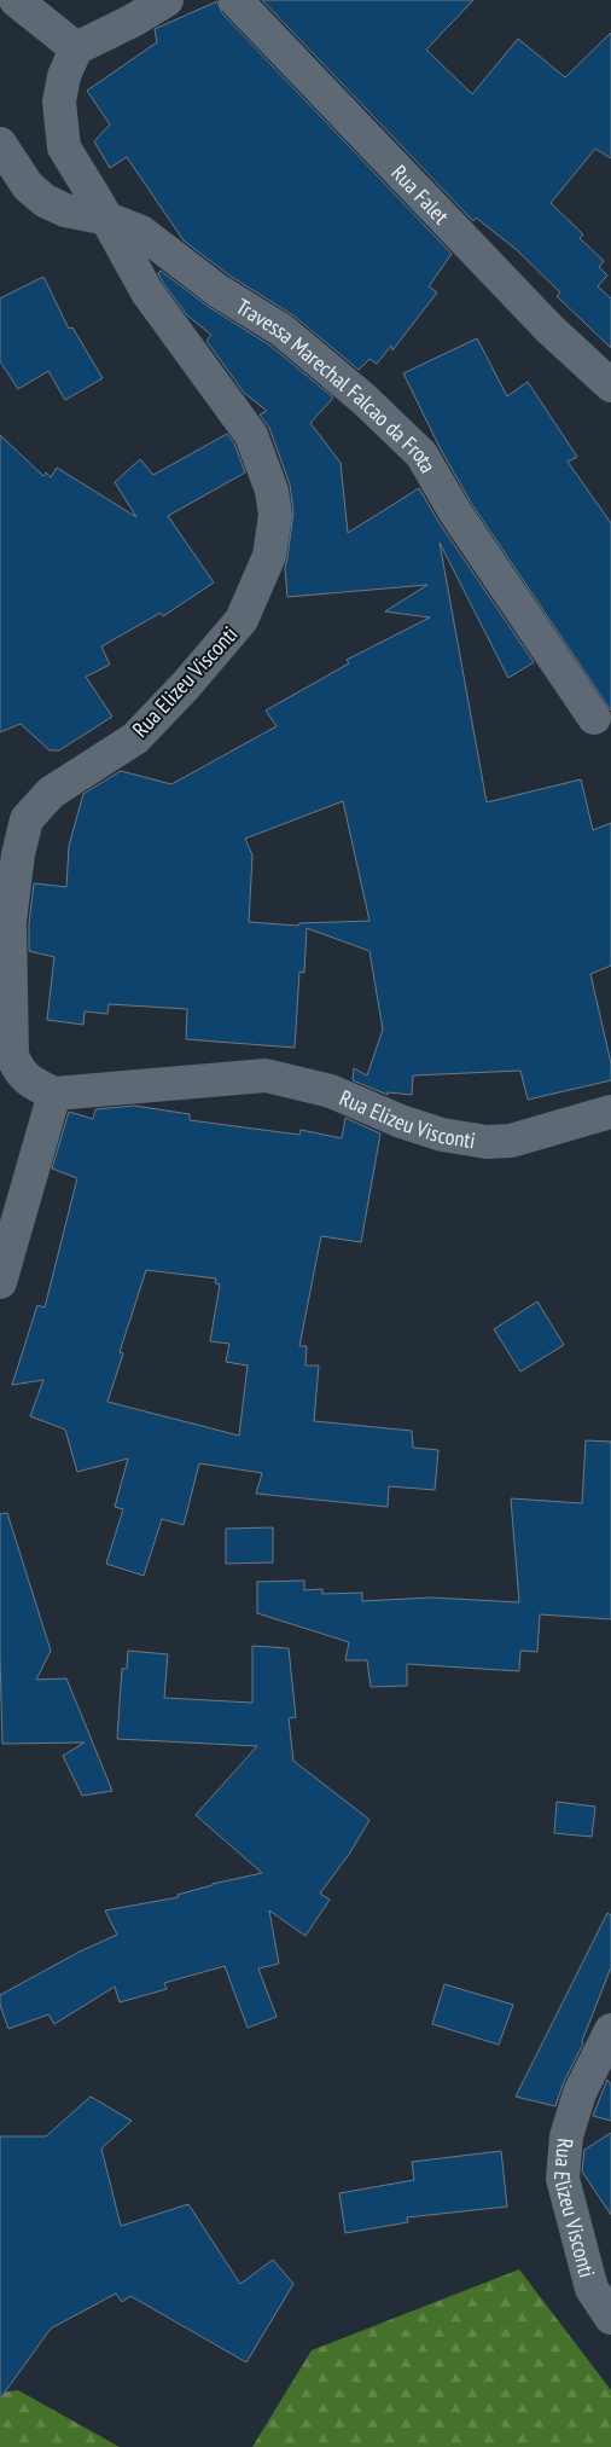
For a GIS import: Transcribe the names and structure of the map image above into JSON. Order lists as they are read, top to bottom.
{
  "streets": {
    "street": ["Rua Falet", "Travessa Marechal Falcao da Frota", "Rua Elizeu Visconti"]
  },
  "crossings": [
    ["Travessa Marechal Falcao da Frota", "Rua Elizeu Visconti"]
  ]
}
